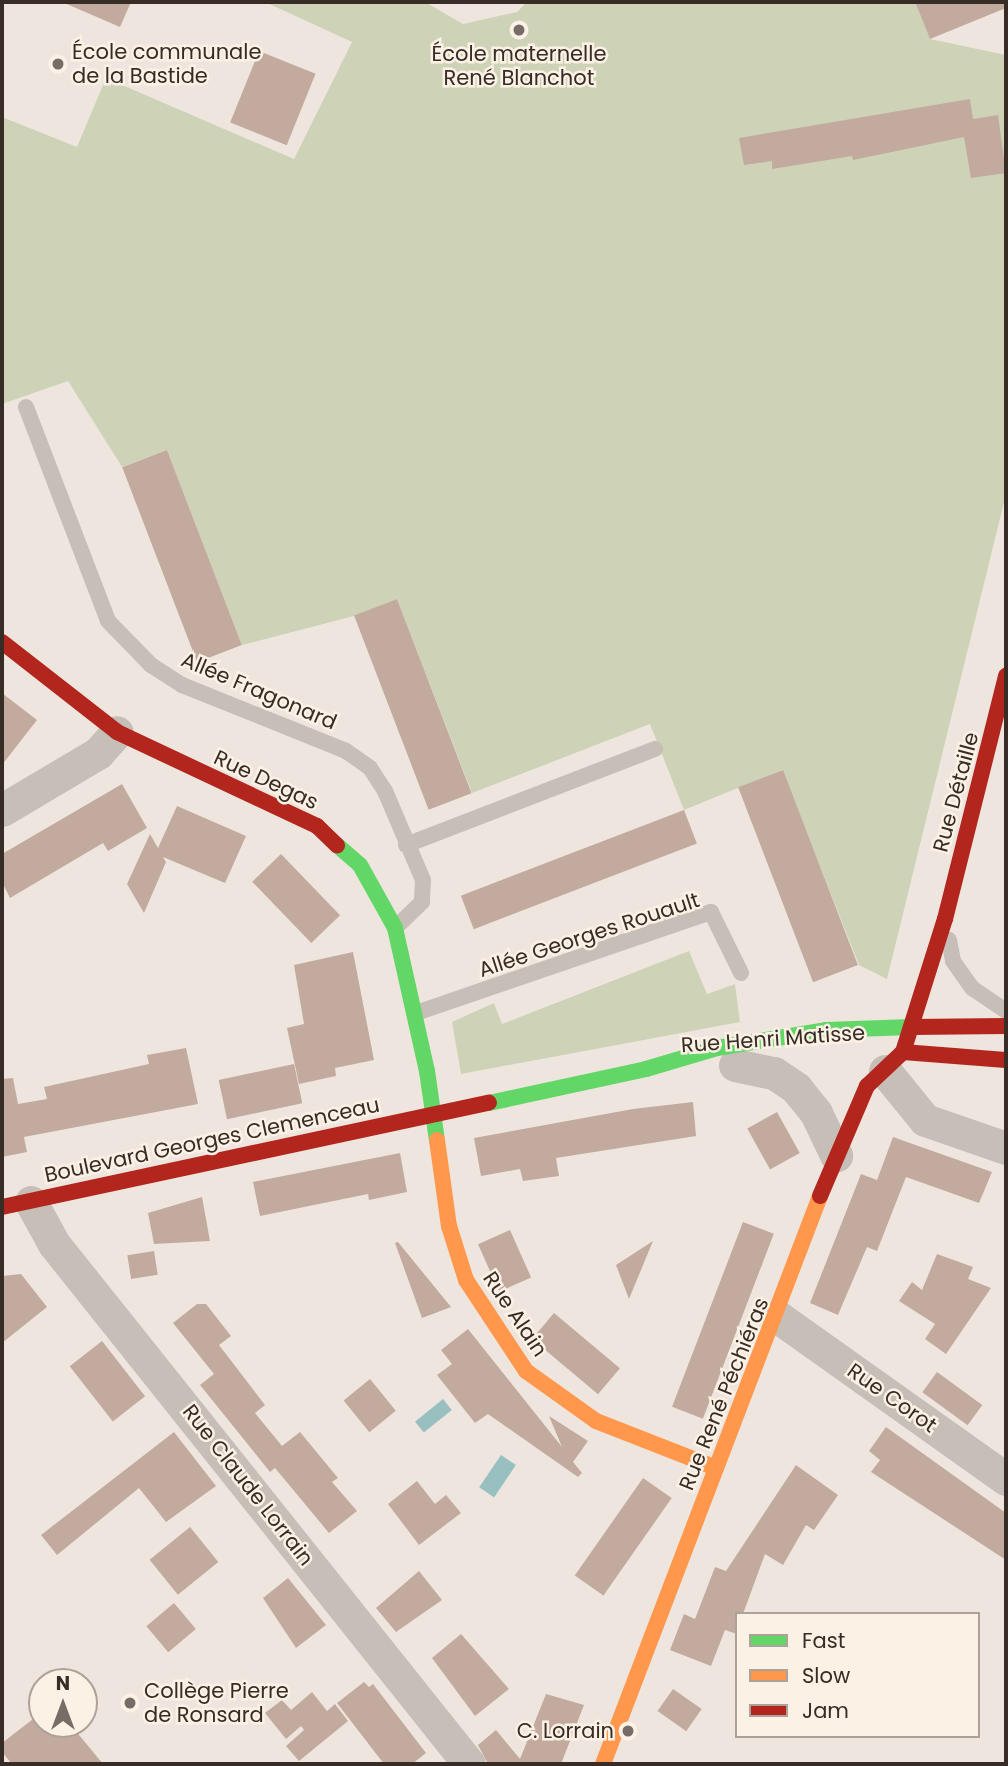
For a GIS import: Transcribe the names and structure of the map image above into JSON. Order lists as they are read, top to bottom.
{
  "streets": {
    "main road": [
      "Rue Degas",
      "Rue Détaille",
      "Rue Henri Matisse",
      "Boulevard Georges Clemenceau",
      "Rue Alain",
      "Rue René Péchiéras"
    ],
    "street": ["Rue Corot", "Rue Claude Lorrain"],
    "lane": ["Allée Fragonard", "Allée Georges Rouault"]
  },
  "crossings": [
    ["Allée Fragonard", "Rue Degas"],
    ["Rue Degas", "Allée Georges Rouault"],
    ["Rue Degas", "Rue Henri Matisse"],
    ["Rue Degas", "Boulevard Georges Clemenceau"],
    ["Rue Degas", "Rue Alain"],
    ["Rue Détaille", "Rue Henri Matisse"],
    ["Rue Détaille", "Rue René Péchiéras"],
    ["Rue Henri Matisse", "Boulevard Georges Clemenceau"],
    ["Rue Henri Matisse", "Rue Alain"],
    ["Boulevard Georges Clemenceau", "Rue Alain"],
    ["Boulevard Georges Clemenceau", "Rue Claude Lorrain"],
    ["Rue Alain", "Rue René Péchiéras"],
    ["Rue René Péchiéras", "Rue Corot"]
  ],
  "places": [
    "École maternelle René Blanchot",
    "École communale de la Bastide",
    "Collège Pierre de Ronsard",
    "C. Lorrain"
  ],
  "legend": ["Fast", "Slow", "Jam"],
  "north": "top"
}
